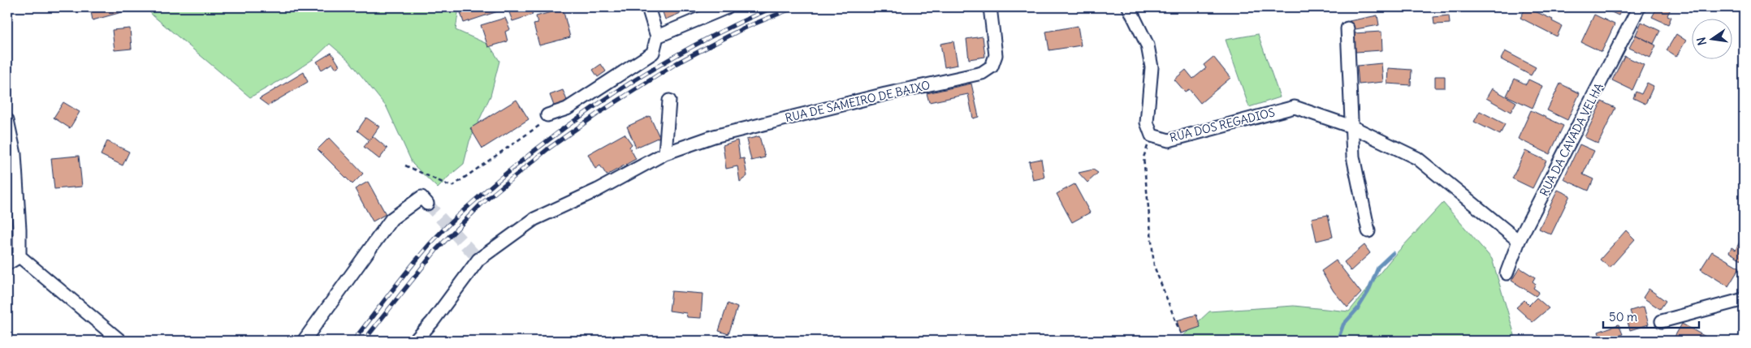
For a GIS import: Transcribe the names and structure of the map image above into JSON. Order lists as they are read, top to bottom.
{
  "streets": {
    "street": ["RUA DE SAMEIRO DE BAIXO", "RUA DOS REGADIOS", "RUA DA CAVADA VELHA"]
  },
  "crossings": [
    ["RUA DOS REGADIOS", "RUA DA CAVADA VELHA"]
  ],
  "scale_bar": "50 m",
  "north": "left"
}
